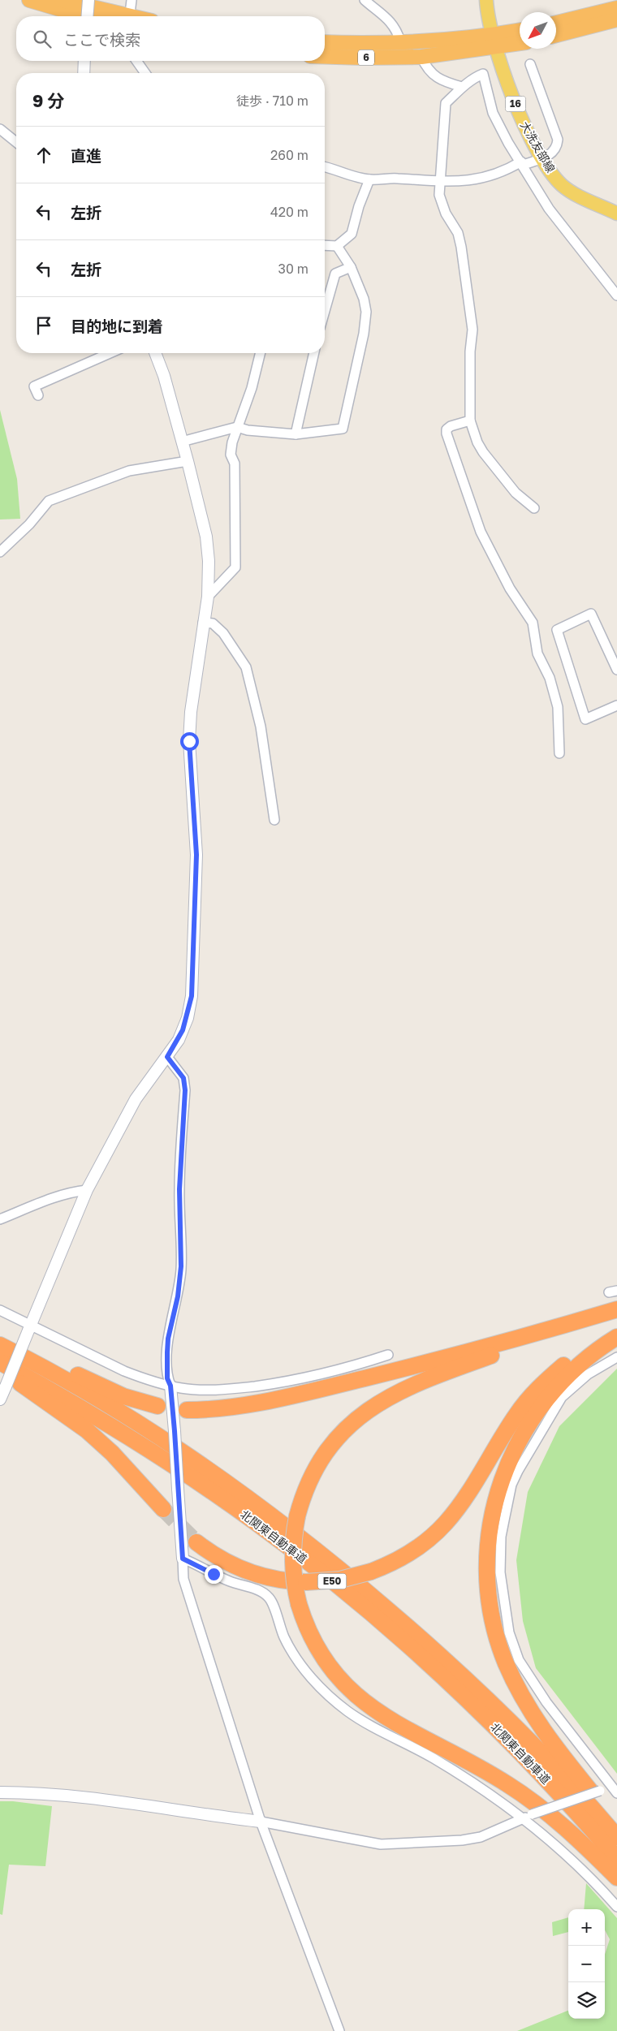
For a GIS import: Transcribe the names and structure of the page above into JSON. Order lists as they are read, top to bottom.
{
  "streets": {
    "highway": ["6", "北関東自動車道", "E50"],
    "main road": ["16", "大洗友部線"]
  },
  "crossings": [
    ["6", "大洗友部線"]
  ],
  "north": "bottom left",
  "page": {
    "search": "ここで検索",
    "heading": ["9 分", "徒歩 · 710 m"],
    "list": [
      ["直進", "260 m"],
      ["左折", "420 m"],
      ["左折", "30 m"],
      "目的地に到着"
    ],
    "map_buttons": ["+", "−"]
  }
}
